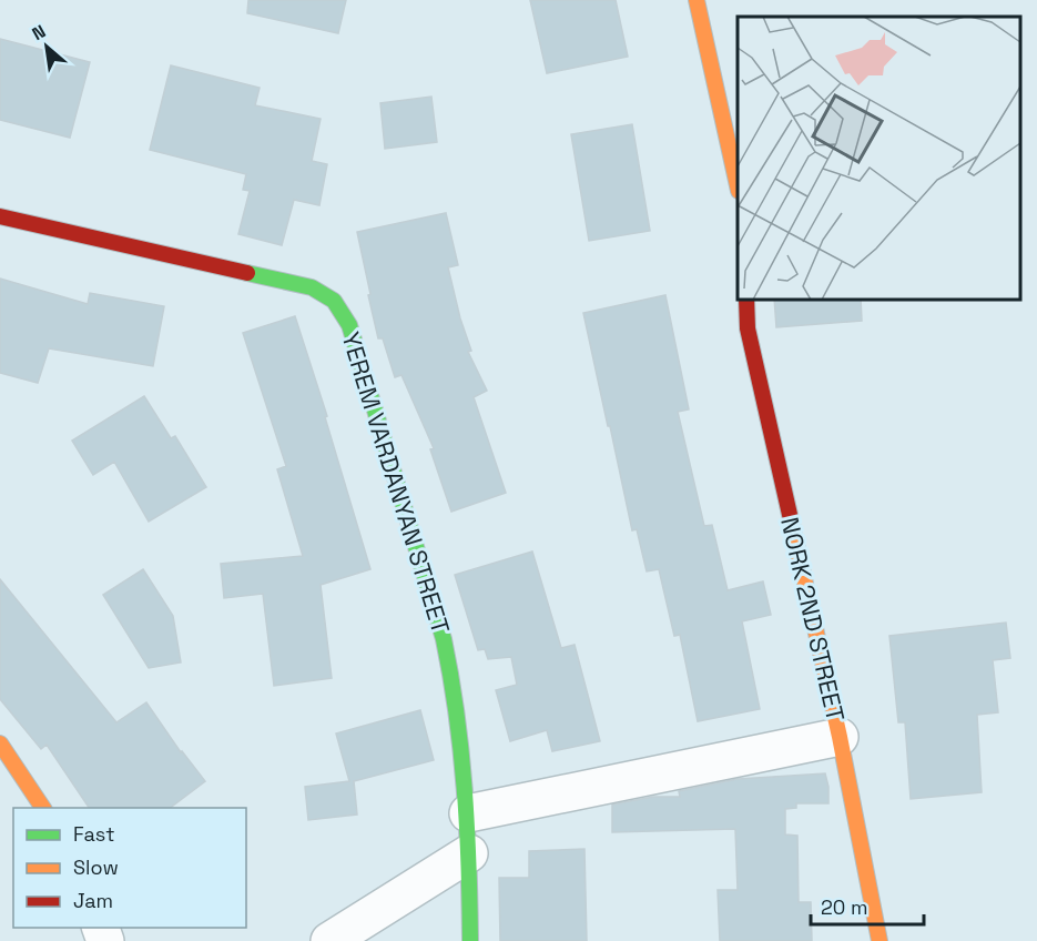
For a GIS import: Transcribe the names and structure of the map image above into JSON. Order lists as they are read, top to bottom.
{
  "streets": {
    "street": ["YEREM VARDANYAN STREET", "NORK 2ND STREET"]
  },
  "legend": ["Fast", "Slow", "Jam"],
  "scale_bar": "20 m",
  "north": "top left"
}
